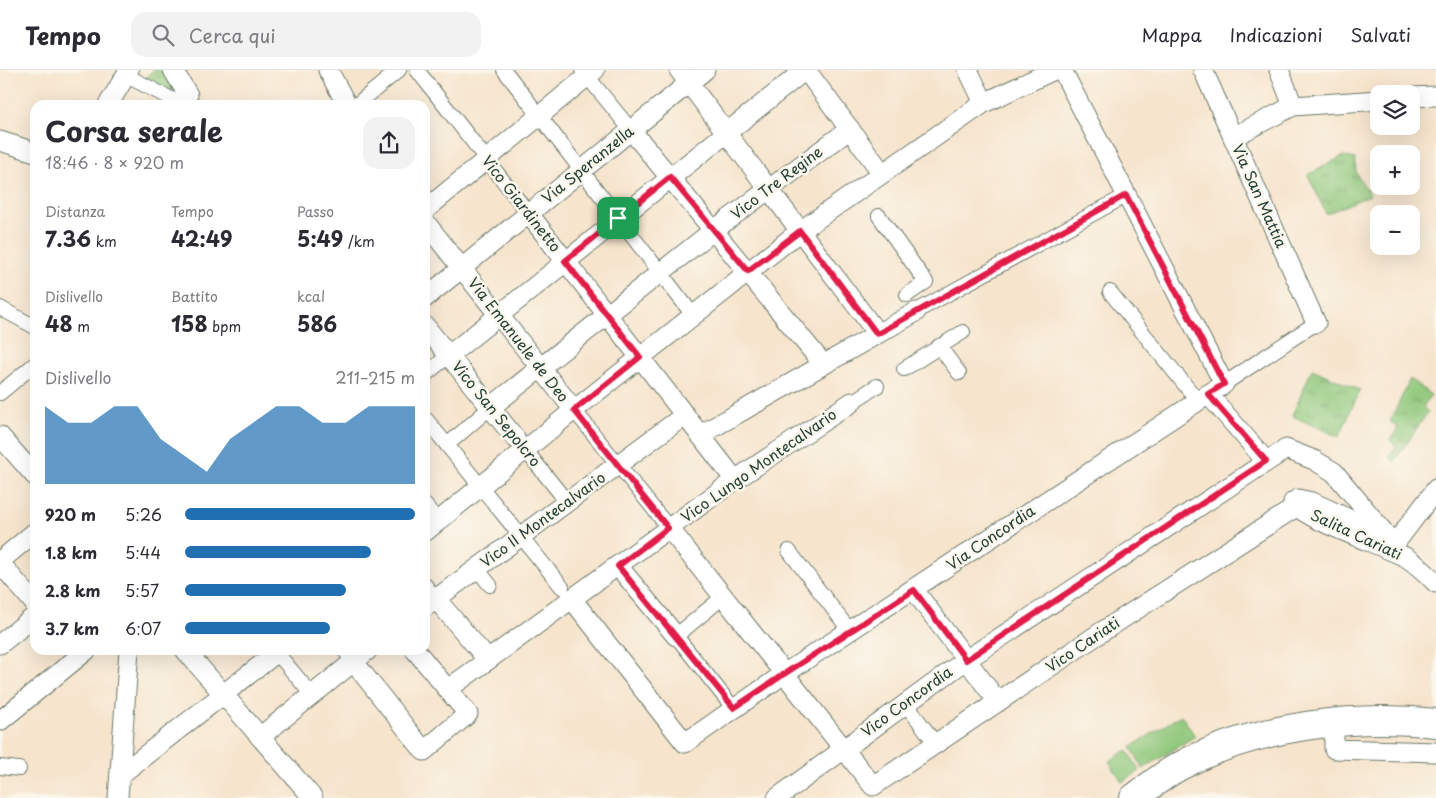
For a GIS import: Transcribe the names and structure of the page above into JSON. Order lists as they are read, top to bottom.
{
  "streets": {
    "street": [
      "Via Speranzella",
      "Vico Tre Regine",
      "Via San Mattia",
      "Vico Giardinetto",
      "Via Emanuele de Deo",
      "Vico San Sepolcro",
      "Vico Lungo Montecalvario",
      "Vico II Montecalvario",
      "Salita Cariati",
      "Via Concordia",
      "Vico Cariati",
      "Vico Concordia"
    ]
  },
  "crossings": [
    ["Via Speranzella", "Vico Giardinetto"],
    ["Via Speranzella", "Via Emanuele de Deo"],
    ["Vico Tre Regine", "Vico Giardinetto"],
    ["Vico Tre Regine", "Via Emanuele de Deo"],
    ["Vico Tre Regine", "Vico San Sepolcro"],
    ["Vico Giardinetto", "Vico Lungo Montecalvario"],
    ["Vico Giardinetto", "Vico II Montecalvario"],
    ["Via Emanuele de Deo", "Vico Lungo Montecalvario"],
    ["Via Emanuele de Deo", "Vico II Montecalvario"],
    ["Via Emanuele de Deo", "Via Concordia"],
    ["Via Emanuele de Deo", "Vico Cariati"],
    ["Via Emanuele de Deo", "Vico Concordia"],
    ["Vico San Sepolcro", "Vico II Montecalvario"],
    ["Salita Cariati", "Vico Cariati"],
    ["Salita Cariati", "Vico Concordia"]
  ],
  "page": {
    "header": "Tempo",
    "search": "Cerca qui",
    "nav": ["Mappa", "Indicazioni", "Salvati"],
    "map_buttons": ["+", "−"],
    "heading": ["Corsa serale", "18:46 · 8 × 920 m"],
    "stats": [
      ["Distanza", "7.36 km"],
      ["Tempo", "42:49"],
      ["Passo", "5:49 /km"],
      ["Dislivello", "48 m"],
      ["Battito", "158 bpm"],
      ["kcal", "586"]
    ],
    "chart": ["Dislivello", "211–215 m"],
    "list": [
      {
        "name": "920 m",
        "note": "5:26"
      },
      {
        "name": "1.8 km",
        "note": "5:44"
      },
      {
        "name": "2.8 km",
        "note": "5:57"
      },
      {
        "name": "3.7 km",
        "note": "6:07"
      }
    ]
  }
}
